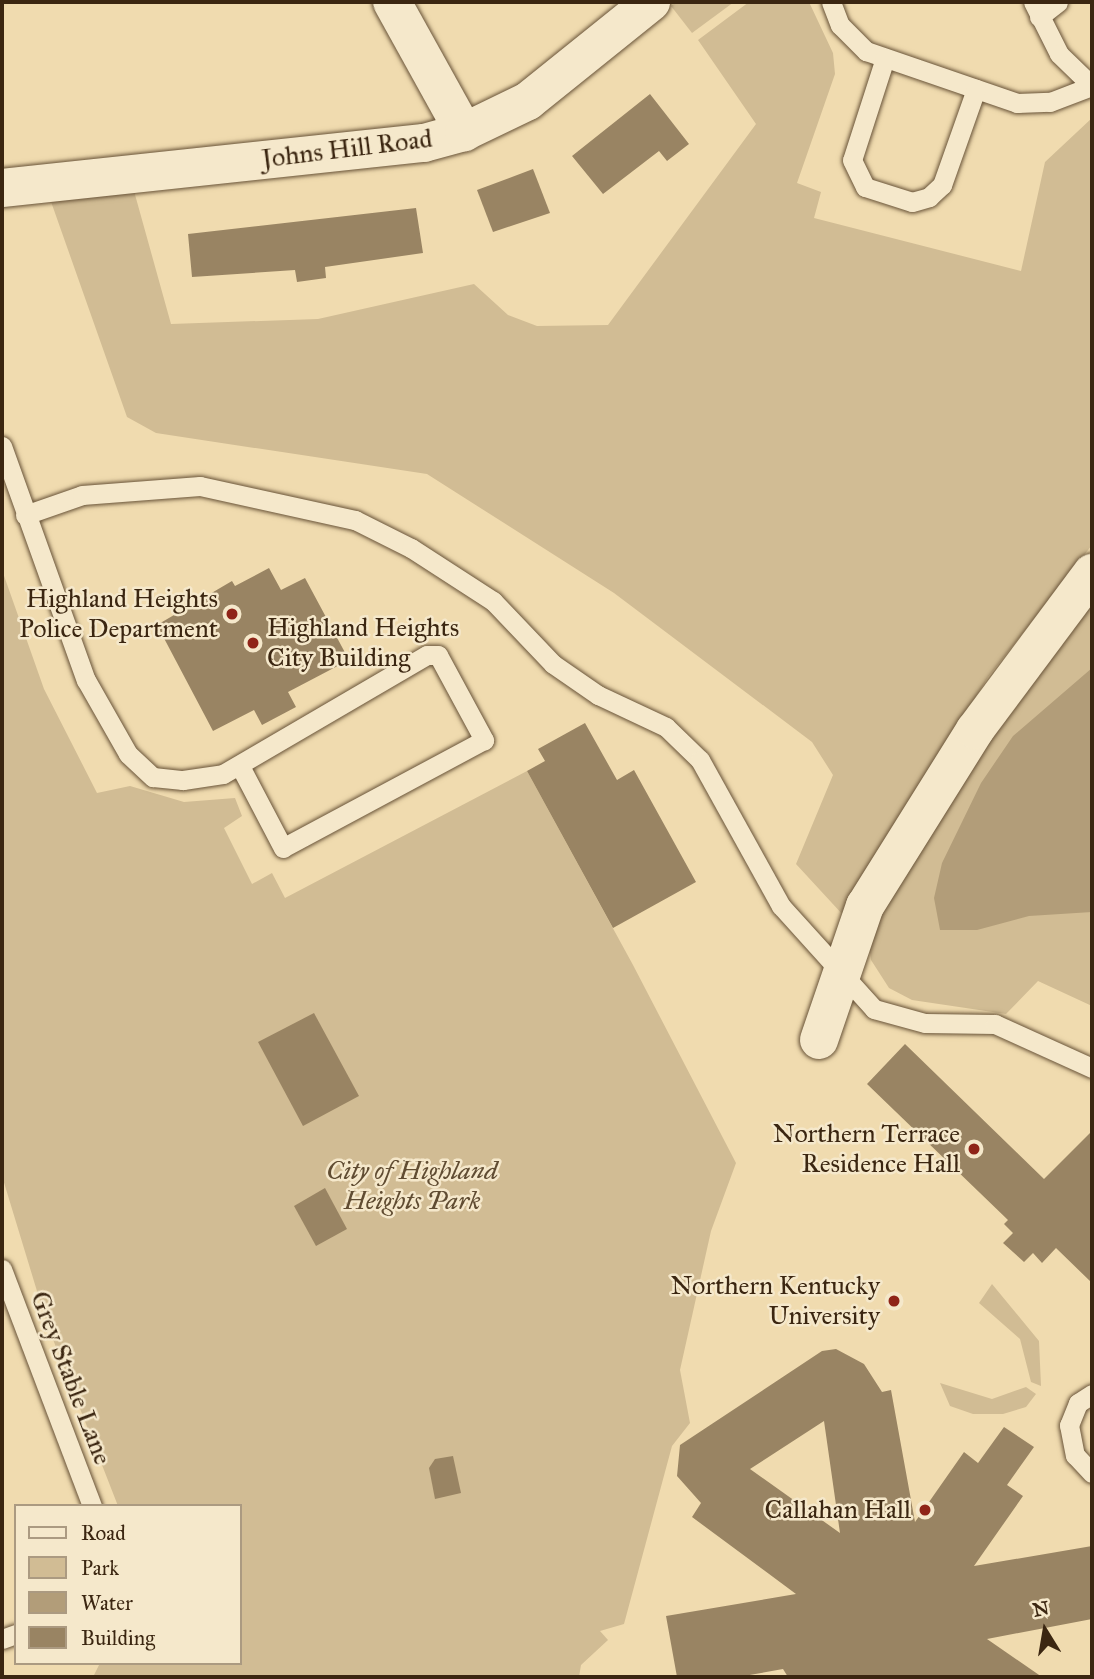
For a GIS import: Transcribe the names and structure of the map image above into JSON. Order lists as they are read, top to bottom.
{
  "streets": {
    "street": ["Johns Hill Road"],
    "lane": ["Grey Stable Lane"]
  },
  "parks": ["City of Highland Heights Park"],
  "places": [
    "Highland Heights Police Department",
    "Highland Heights City Building",
    "Northern Terrace Residence Hall",
    "Northern Kentucky University",
    "Callahan Hall"
  ],
  "legend": [
    "Road",
    "Park",
    "Water",
    "Building"
  ],
  "north": "top"
}
